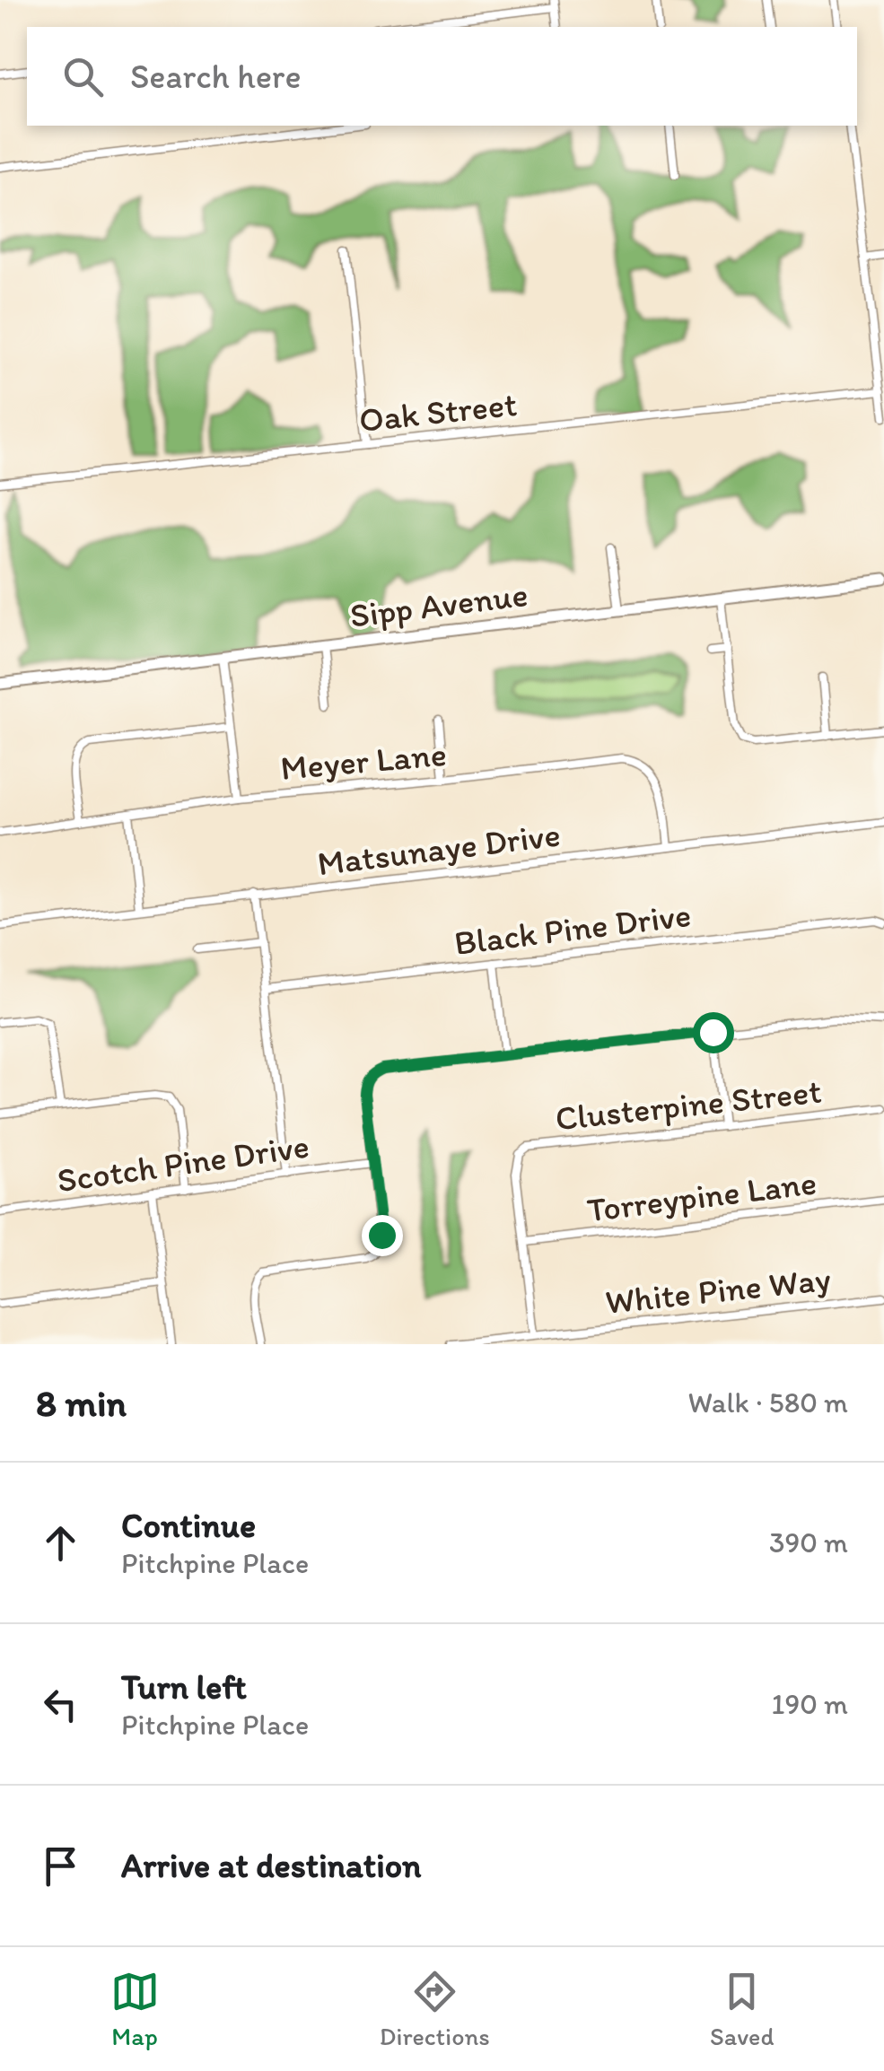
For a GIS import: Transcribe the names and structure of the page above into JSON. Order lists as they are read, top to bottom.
{
  "streets": {
    "street": [
      "Oak Street",
      "Sipp Avenue",
      "Meyer Lane",
      "Matsunaye Drive",
      "Black Pine Drive",
      "Clusterpine Street",
      "Scotch Pine Drive",
      "Torreypine Lane",
      "White Pine Way"
    ]
  },
  "crossings": [
    ["Meyer Lane", "Matsunaye Drive"],
    ["Clusterpine Street", "Torreypine Lane"],
    ["Clusterpine Street", "White Pine Way"]
  ],
  "page": {
    "search": "Search here",
    "heading": ["8 min", "Walk · 580 m"],
    "list": [
      ["Continue", "Pitchpine Place", "390 m"],
      ["Turn left", "Pitchpine Place", "190 m"],
      "Arrive at destination"
    ],
    "nav": ["Map", "Directions", "Saved"]
  }
}
